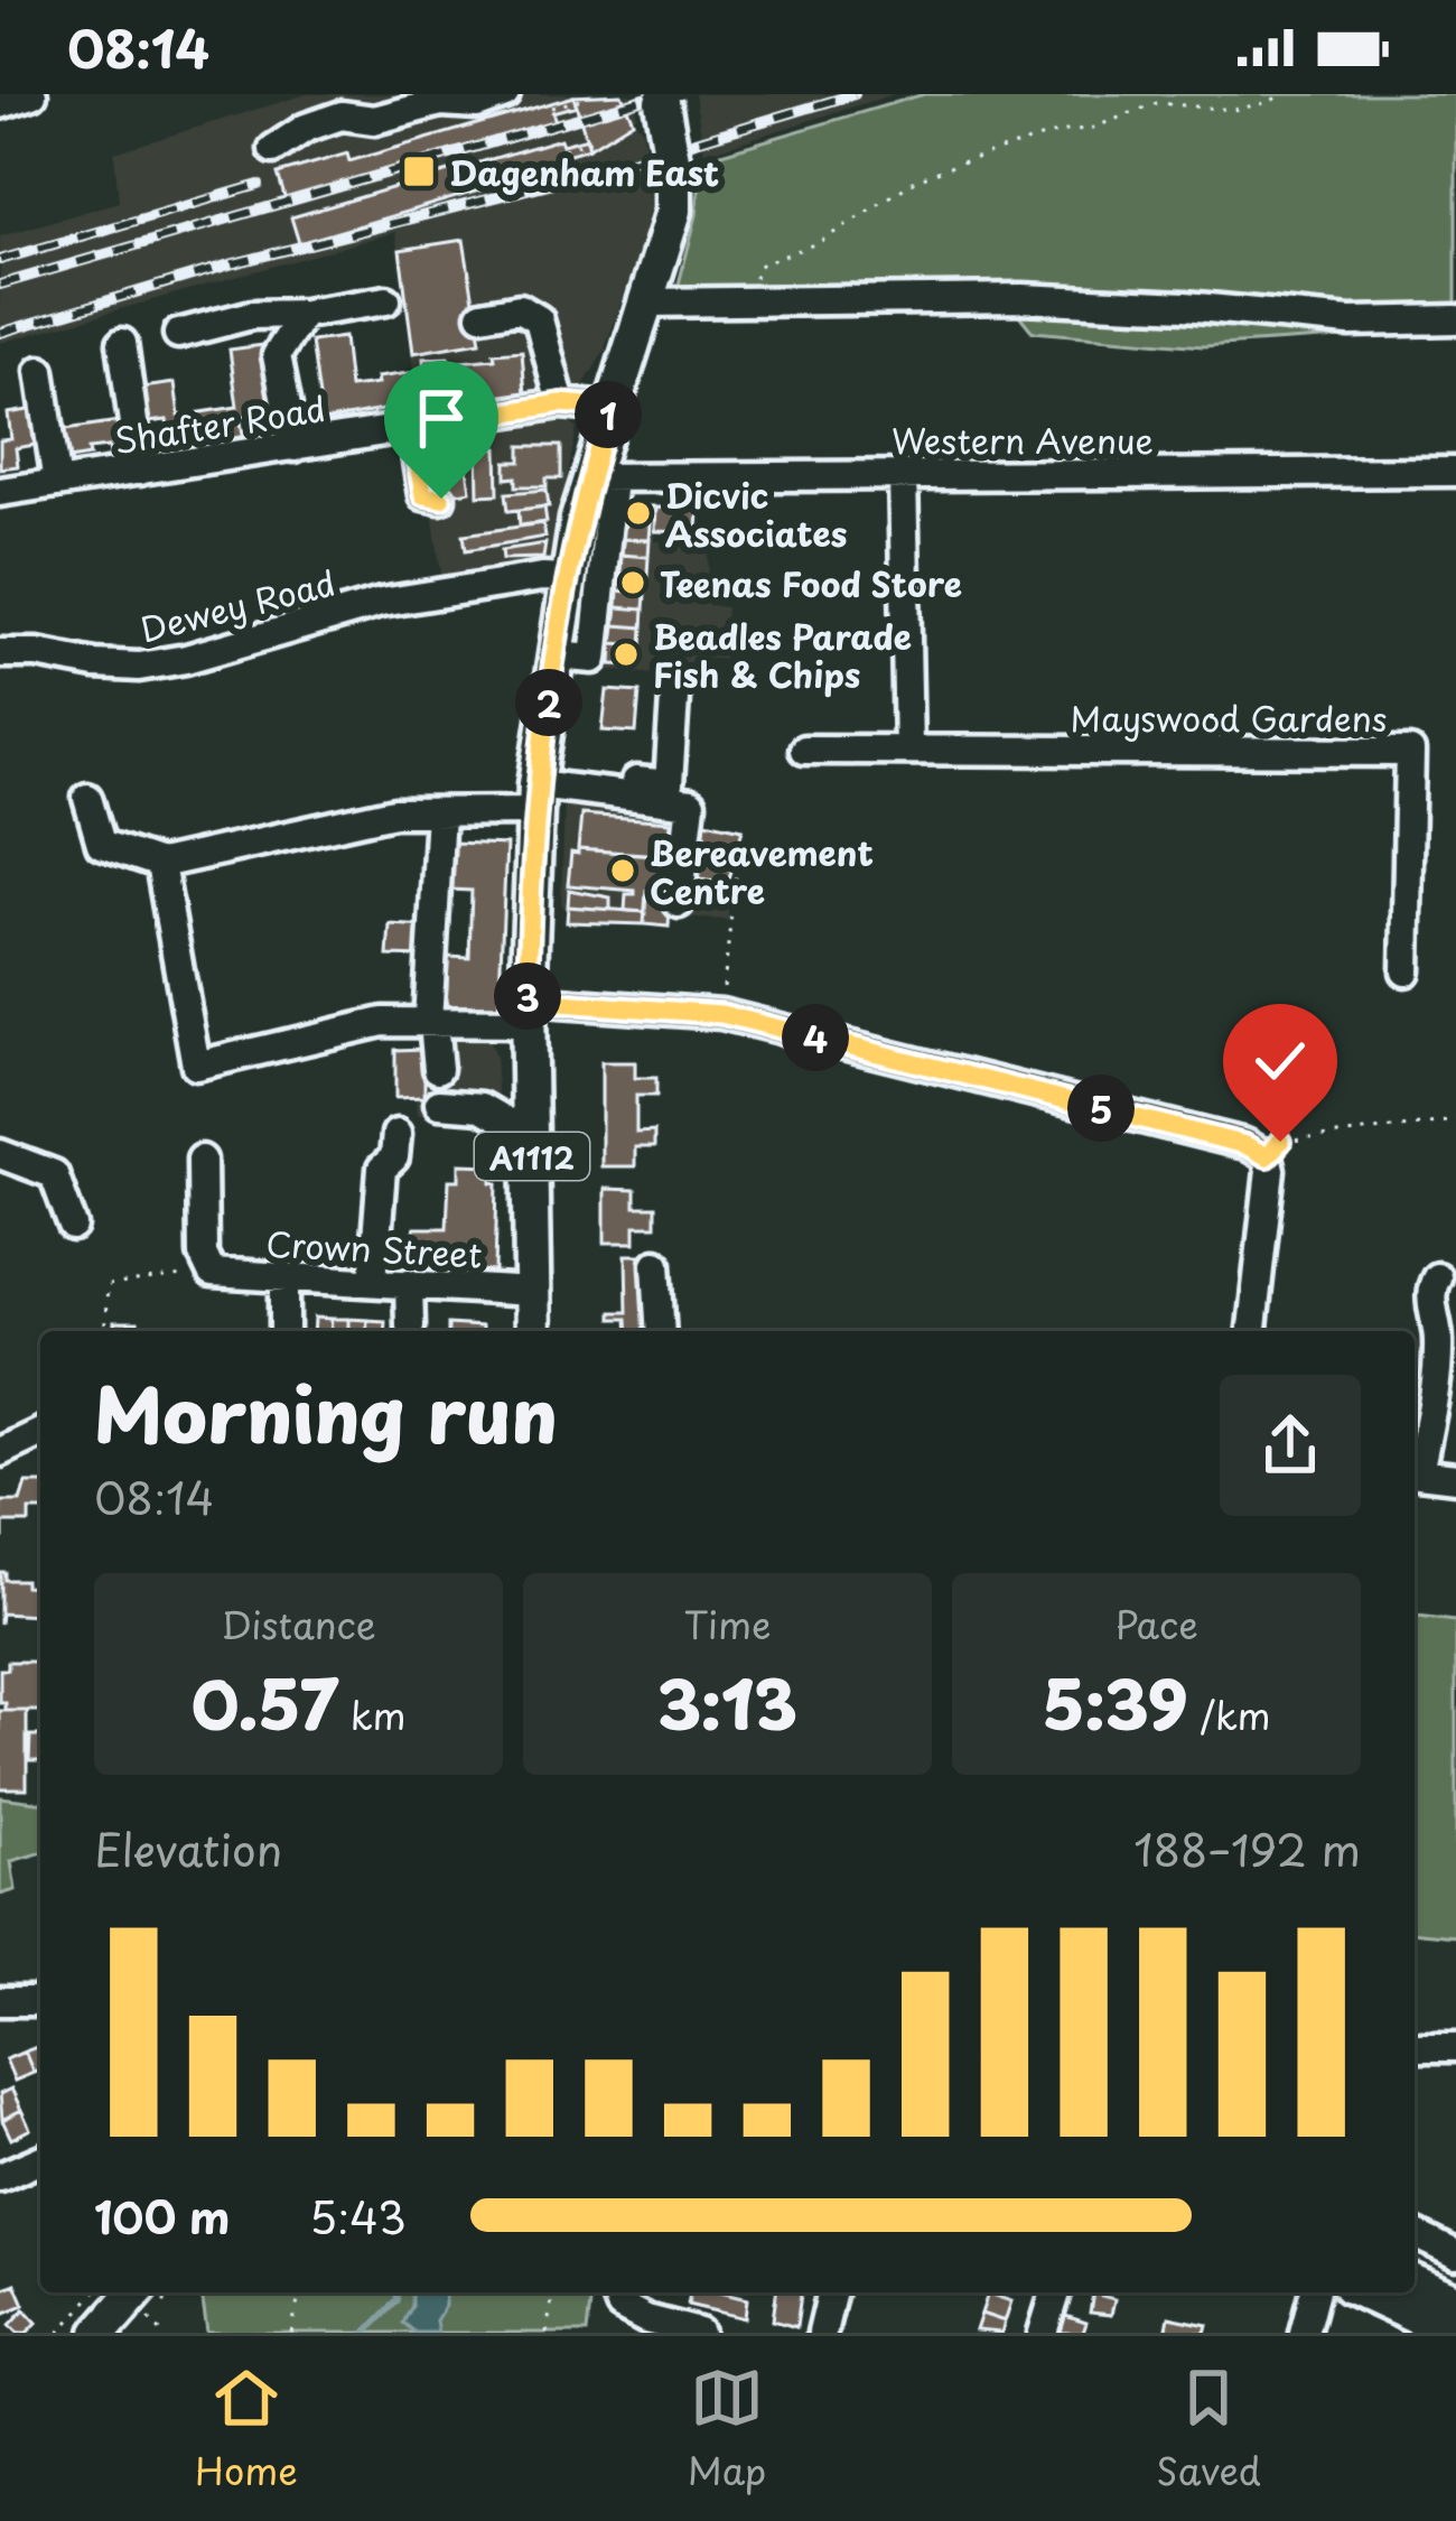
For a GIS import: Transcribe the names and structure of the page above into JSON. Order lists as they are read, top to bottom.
{
  "streets": {
    "main road": ["A1112"],
    "street": [
      "Shafter Road",
      "Western Avenue",
      "Dewey Road",
      "Mayswood Gardens",
      "Crown Street"
    ]
  },
  "crossings": [
    ["Shafter Road", "A1112"],
    ["Western Avenue", "A1112"],
    ["Dewey Road", "A1112"],
    ["A1112", "Crown Street"]
  ],
  "places": {
    "transit": ["Dagenham East"],
    "other": [
      "Dicvic Associates",
      "Teenas Food Store",
      "Beadles Parade Fish & Chips",
      "Bereavement Centre"
    ]
  },
  "page": {
    "status": "08:14",
    "pins": [
      "1",
      "2",
      "3",
      "4",
      "5"
    ],
    "heading": ["Morning run", "08:14"],
    "stats": [
      ["Distance", "0.57 km"],
      ["Time", "3:13"],
      ["Pace", "5:39 /km"]
    ],
    "chart": ["Elevation", "188–192 m"],
    "list": [
      {
        "name": "100 m",
        "note": "5:43"
      }
    ],
    "tabs": ["Home", "Map", "Saved"]
  }
}
